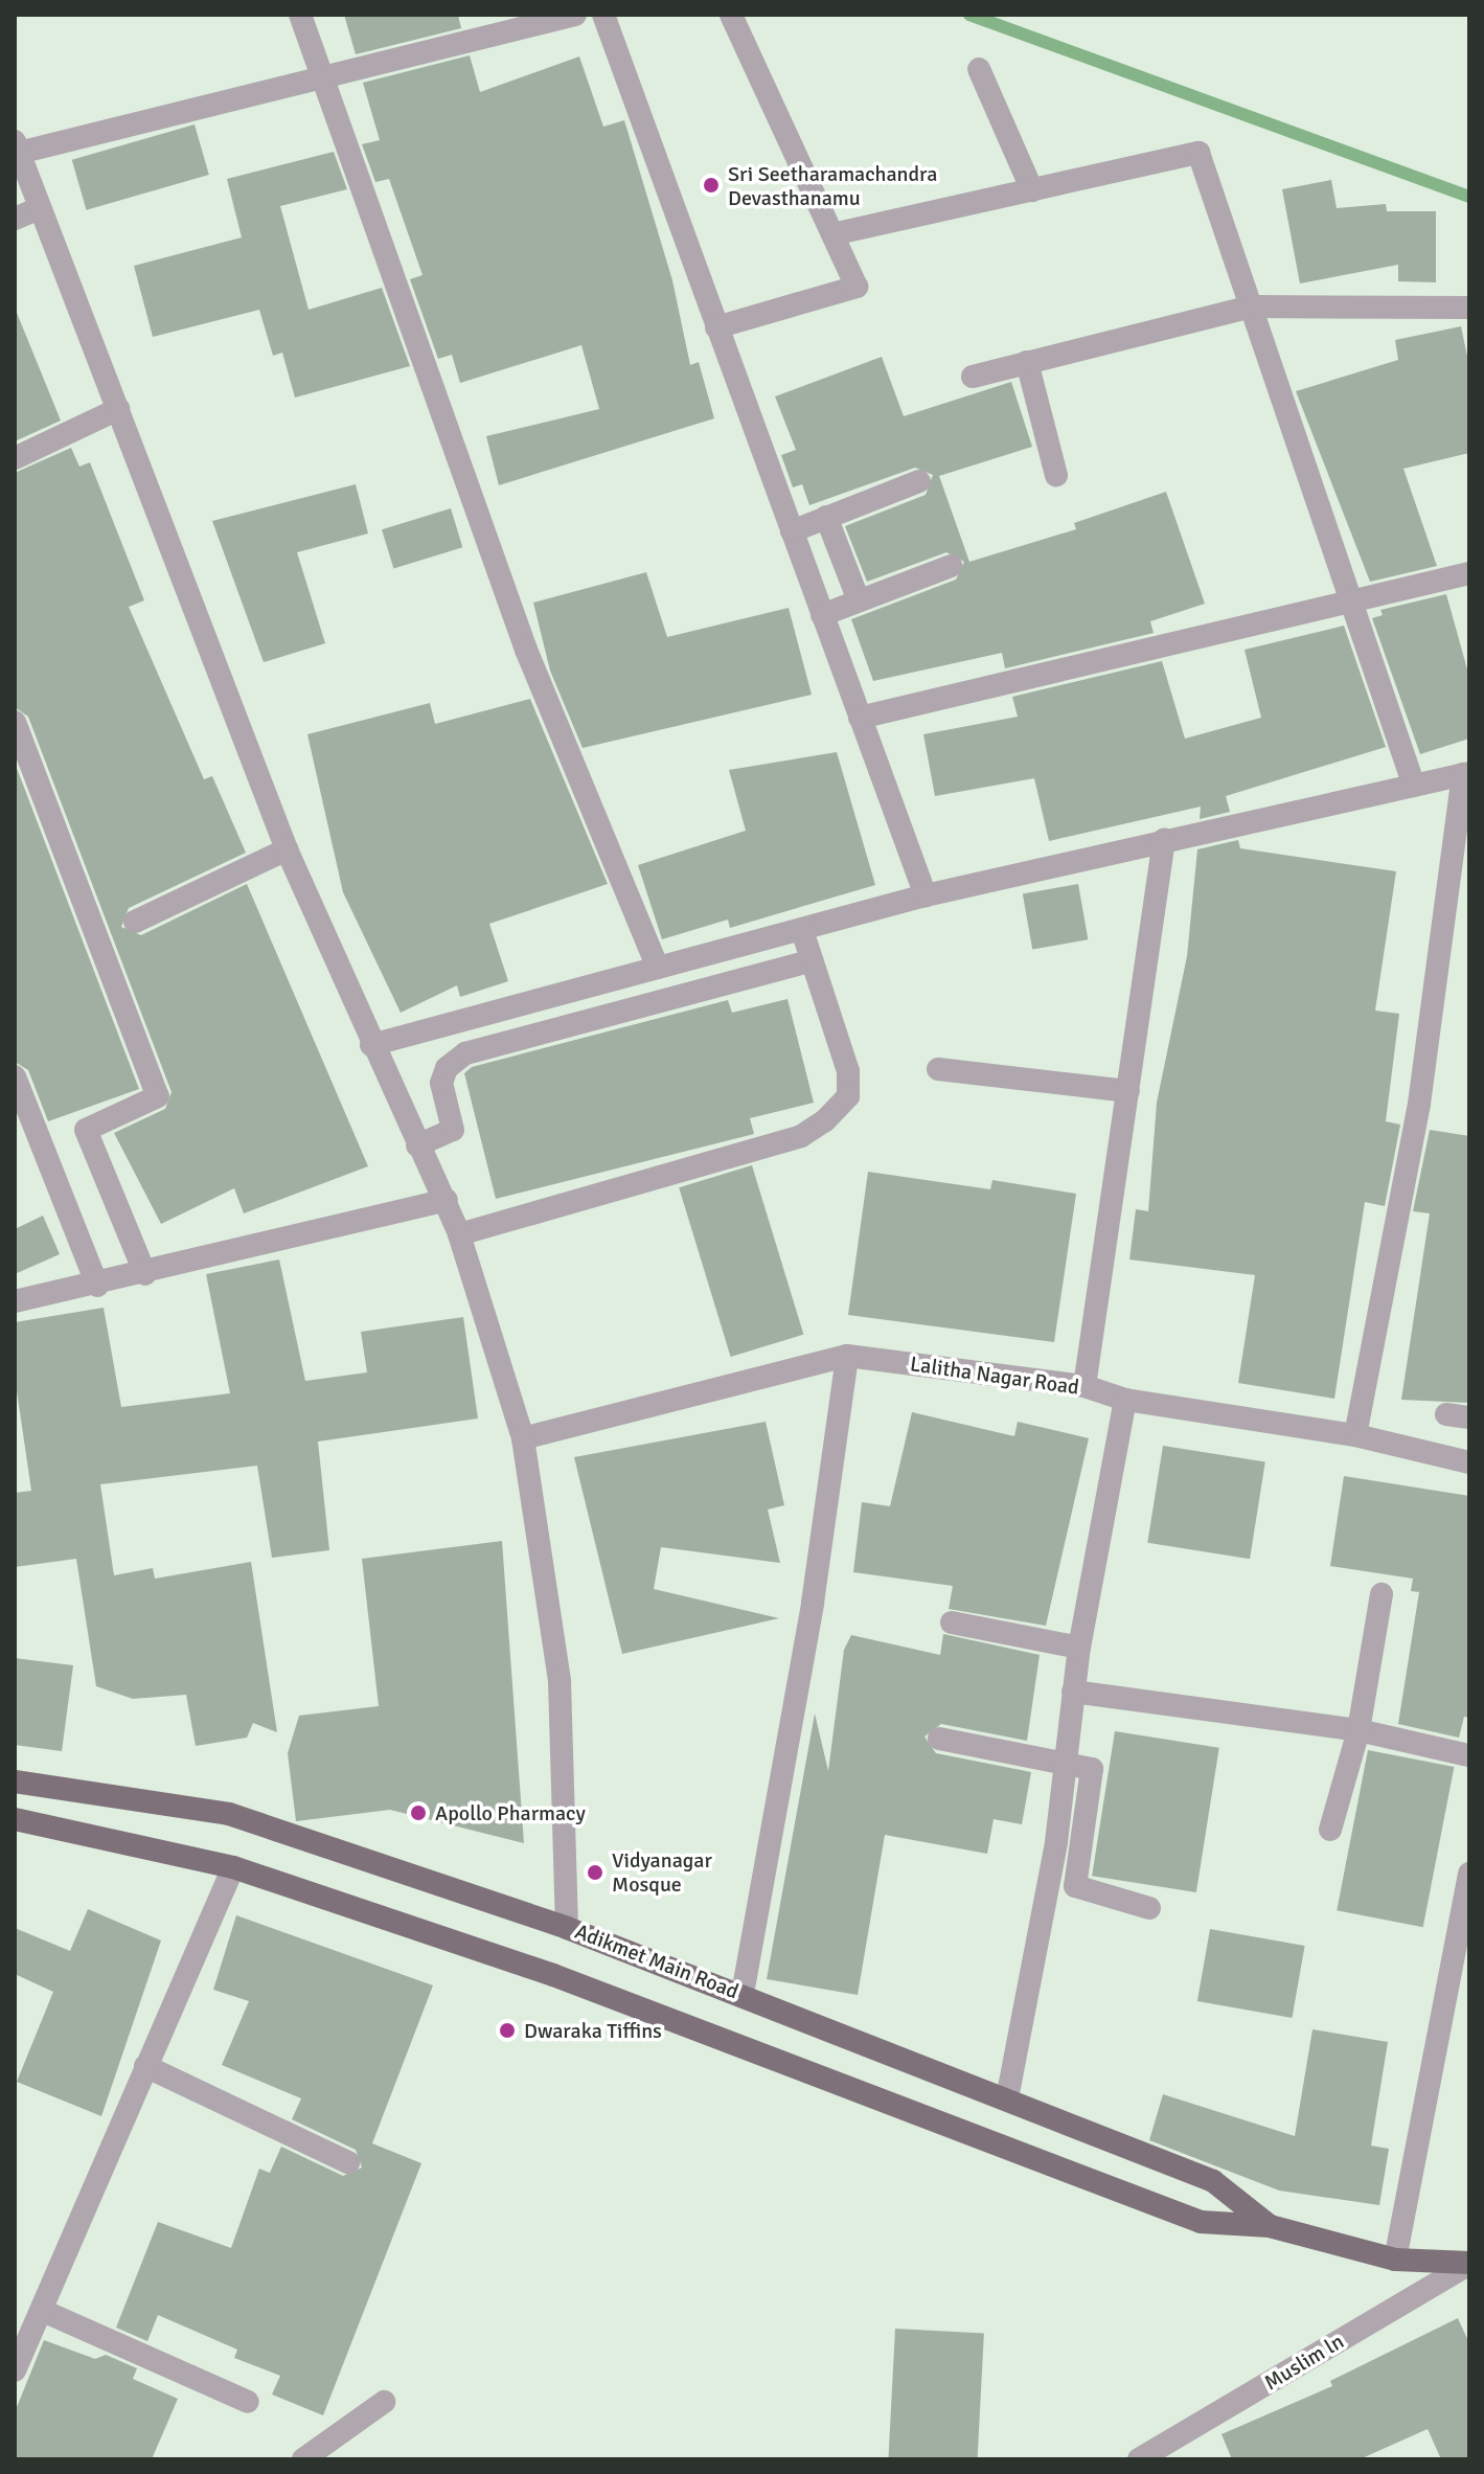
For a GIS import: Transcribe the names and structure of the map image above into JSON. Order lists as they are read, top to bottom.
{
  "streets": {
    "main road": ["Adikmet Main Road"],
    "street": ["Lalitha Nagar Road", "Muslim ln"]
  },
  "crossings": [
    ["Adikmet Main Road", "Muslim ln"]
  ],
  "places": [
    "Sri Seetharamachandra Devasthanamu",
    "Apollo Pharmacy",
    "Vidyanagar Mosque",
    "Dwaraka Tiffins"
  ]
}
